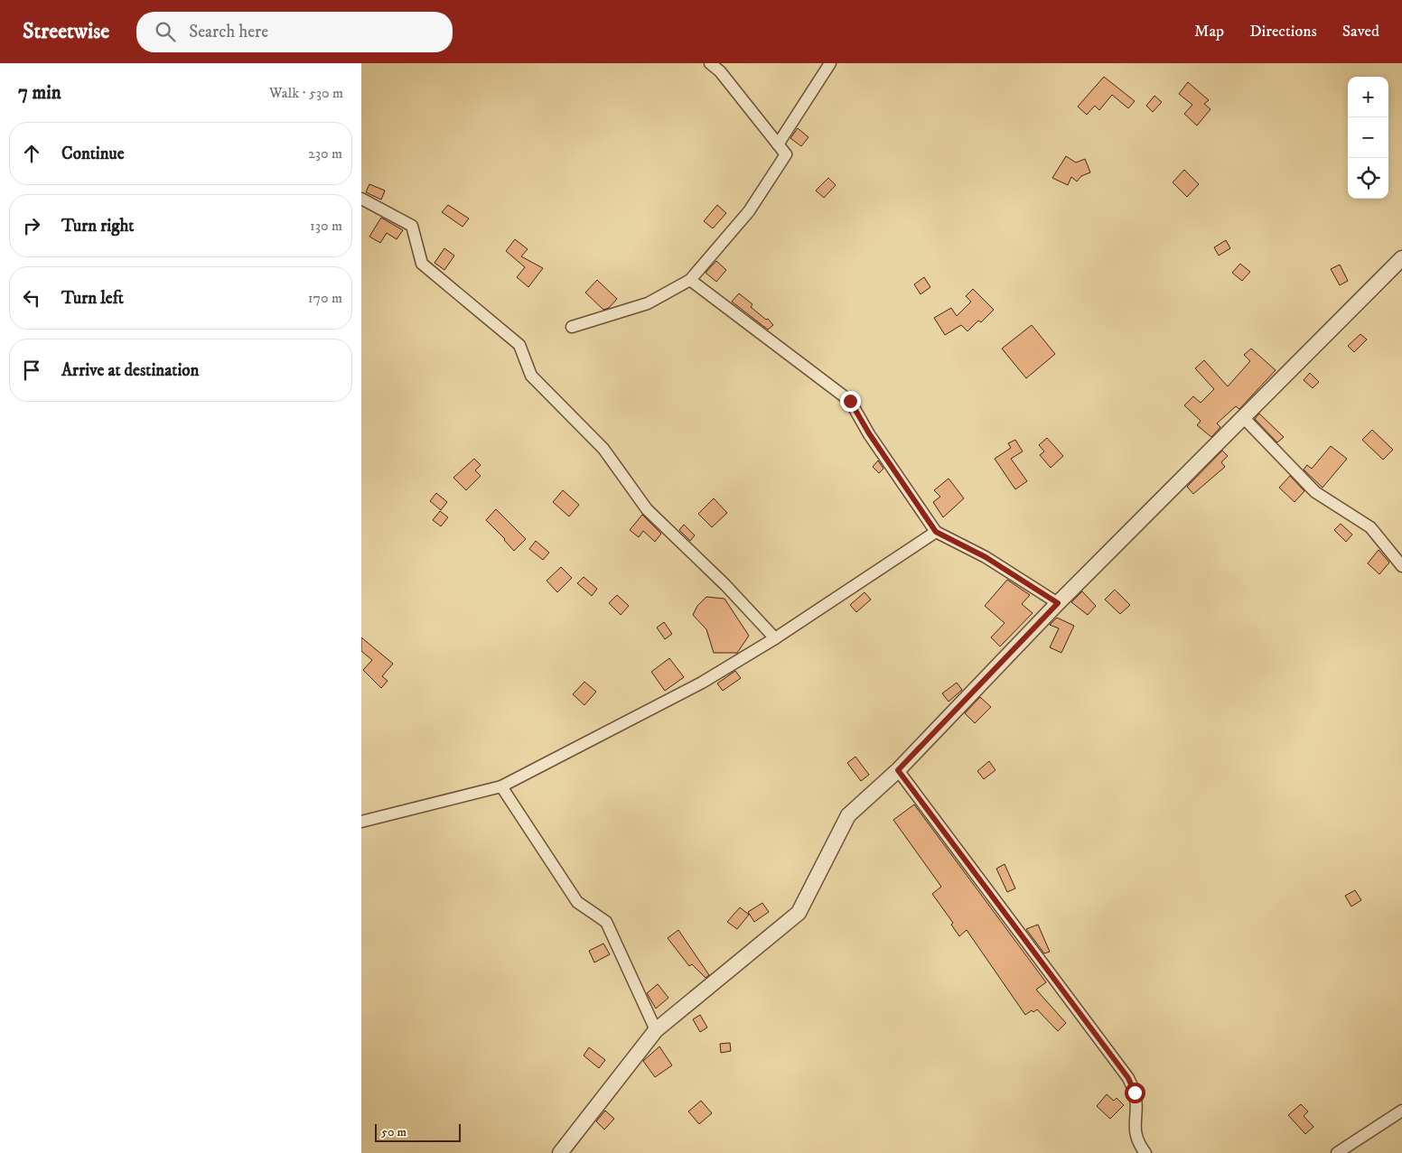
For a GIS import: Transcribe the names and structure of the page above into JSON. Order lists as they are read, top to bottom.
{
  "scale_bar": "50 m",
  "page": {
    "header": "Streetwise",
    "search": "Search here",
    "nav": ["Map", "Directions", "Saved"],
    "heading": ["7 min", "Walk · 530 m"],
    "map_buttons": ["+", "−"],
    "list": [
      ["Continue", "230 m"],
      ["Turn right", "130 m"],
      ["Turn left", "170 m"],
      "Arrive at destination"
    ],
    "scale": "50 m"
  }
}
